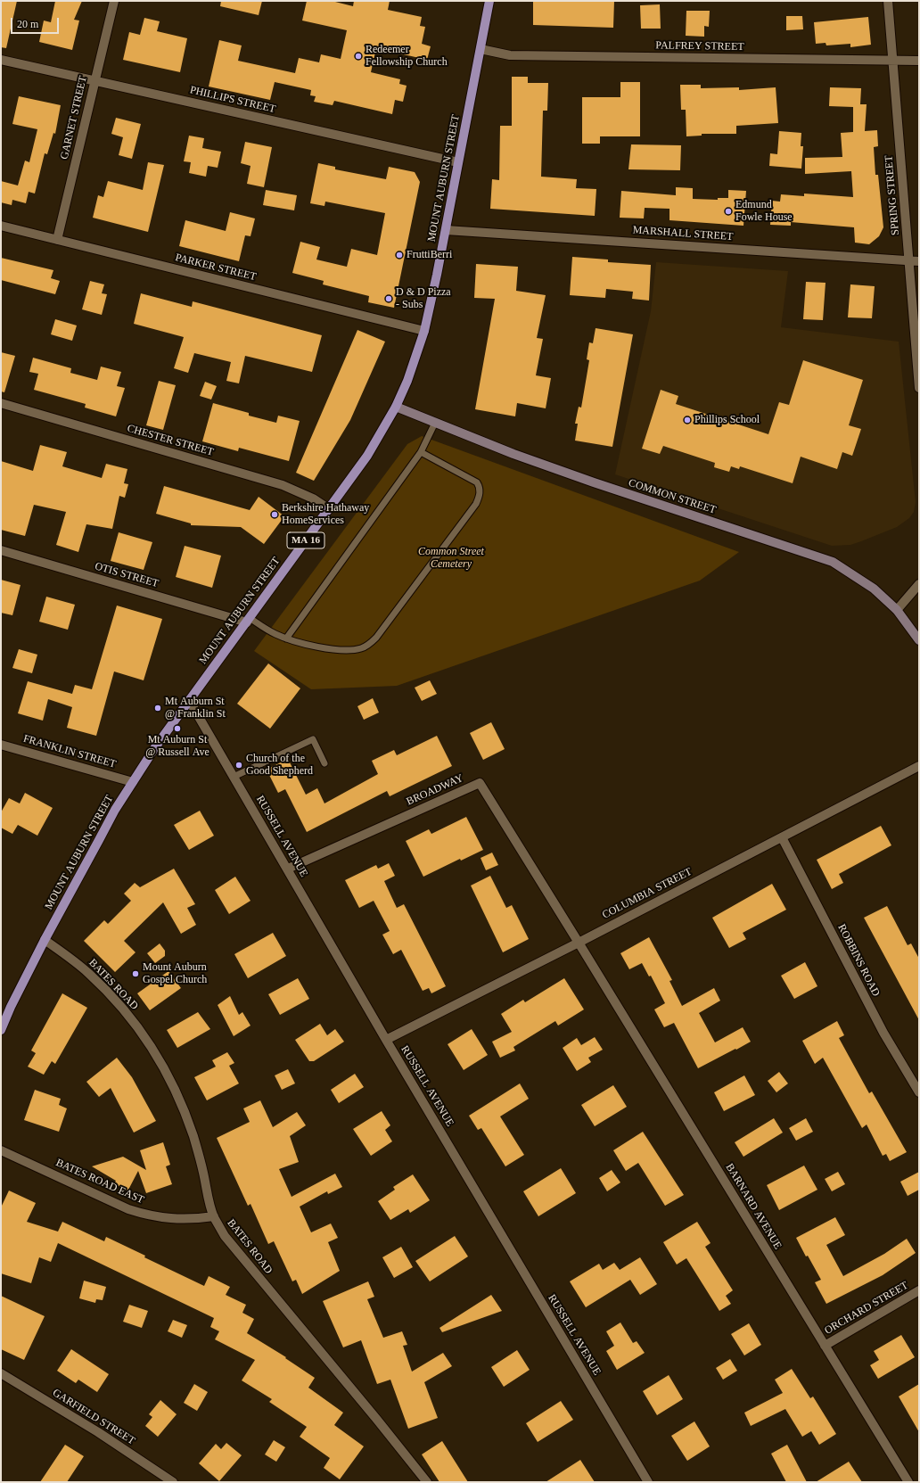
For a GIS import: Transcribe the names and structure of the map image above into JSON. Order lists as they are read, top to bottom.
{
  "streets": {
    "main road": ["MOUNT AUBURN STREET", "COMMON STREET", "MA 16"],
    "street": [
      "PALFREY STREET",
      "PHILLIPS STREET",
      "GARNET STREET",
      "SPRING STREET",
      "MARSHALL STREET",
      "PARKER STREET",
      "CHESTER STREET",
      "OTIS STREET",
      "FRANKLIN STREET",
      "BROADWAY",
      "RUSSELL AVENUE",
      "COLUMBIA STREET",
      "ROBBINS ROAD",
      "BATES ROAD",
      "BATES ROAD EAST",
      "BARNARD AVENUE",
      "ORCHARD STREET",
      "GARFIELD STREET"
    ]
  },
  "crossings": [
    ["PALFREY STREET", "MOUNT AUBURN STREET"],
    ["PALFREY STREET", "SPRING STREET"],
    ["PHILLIPS STREET", "GARNET STREET"],
    ["PHILLIPS STREET", "MOUNT AUBURN STREET"],
    ["GARNET STREET", "PARKER STREET"],
    ["MOUNT AUBURN STREET", "MARSHALL STREET"],
    ["MOUNT AUBURN STREET", "PARKER STREET"],
    ["MOUNT AUBURN STREET", "CHESTER STREET"],
    ["MOUNT AUBURN STREET", "COMMON STREET"],
    ["MOUNT AUBURN STREET", "OTIS STREET"],
    ["MOUNT AUBURN STREET", "FRANKLIN STREET"],
    ["MOUNT AUBURN STREET", "RUSSELL AVENUE"],
    ["MOUNT AUBURN STREET", "BATES ROAD"],
    ["SPRING STREET", "MARSHALL STREET"],
    ["BROADWAY", "RUSSELL AVENUE"],
    ["BROADWAY", "COLUMBIA STREET"],
    ["BROADWAY", "BARNARD AVENUE"],
    ["RUSSELL AVENUE", "COLUMBIA STREET"],
    ["COLUMBIA STREET", "ROBBINS ROAD"],
    ["COLUMBIA STREET", "BARNARD AVENUE"],
    ["BATES ROAD", "BATES ROAD EAST"],
    ["BARNARD AVENUE", "ORCHARD STREET"]
  ],
  "parks": ["Common Street Cemetery"],
  "places": [
    "Redeemer Fellowship Church",
    "Edmund Fowle House",
    "FruttiBerri",
    "D & D Pizza - Subs",
    "Phillips School",
    "Berkshire Hathaway HomeServices",
    "Mt Auburn St @ Franklin St",
    "Mt Auburn St @ Russell Ave",
    "Church of the Good Shepherd",
    "Mount Auburn Gospel Church"
  ],
  "scale_bar": "20 m"
}
